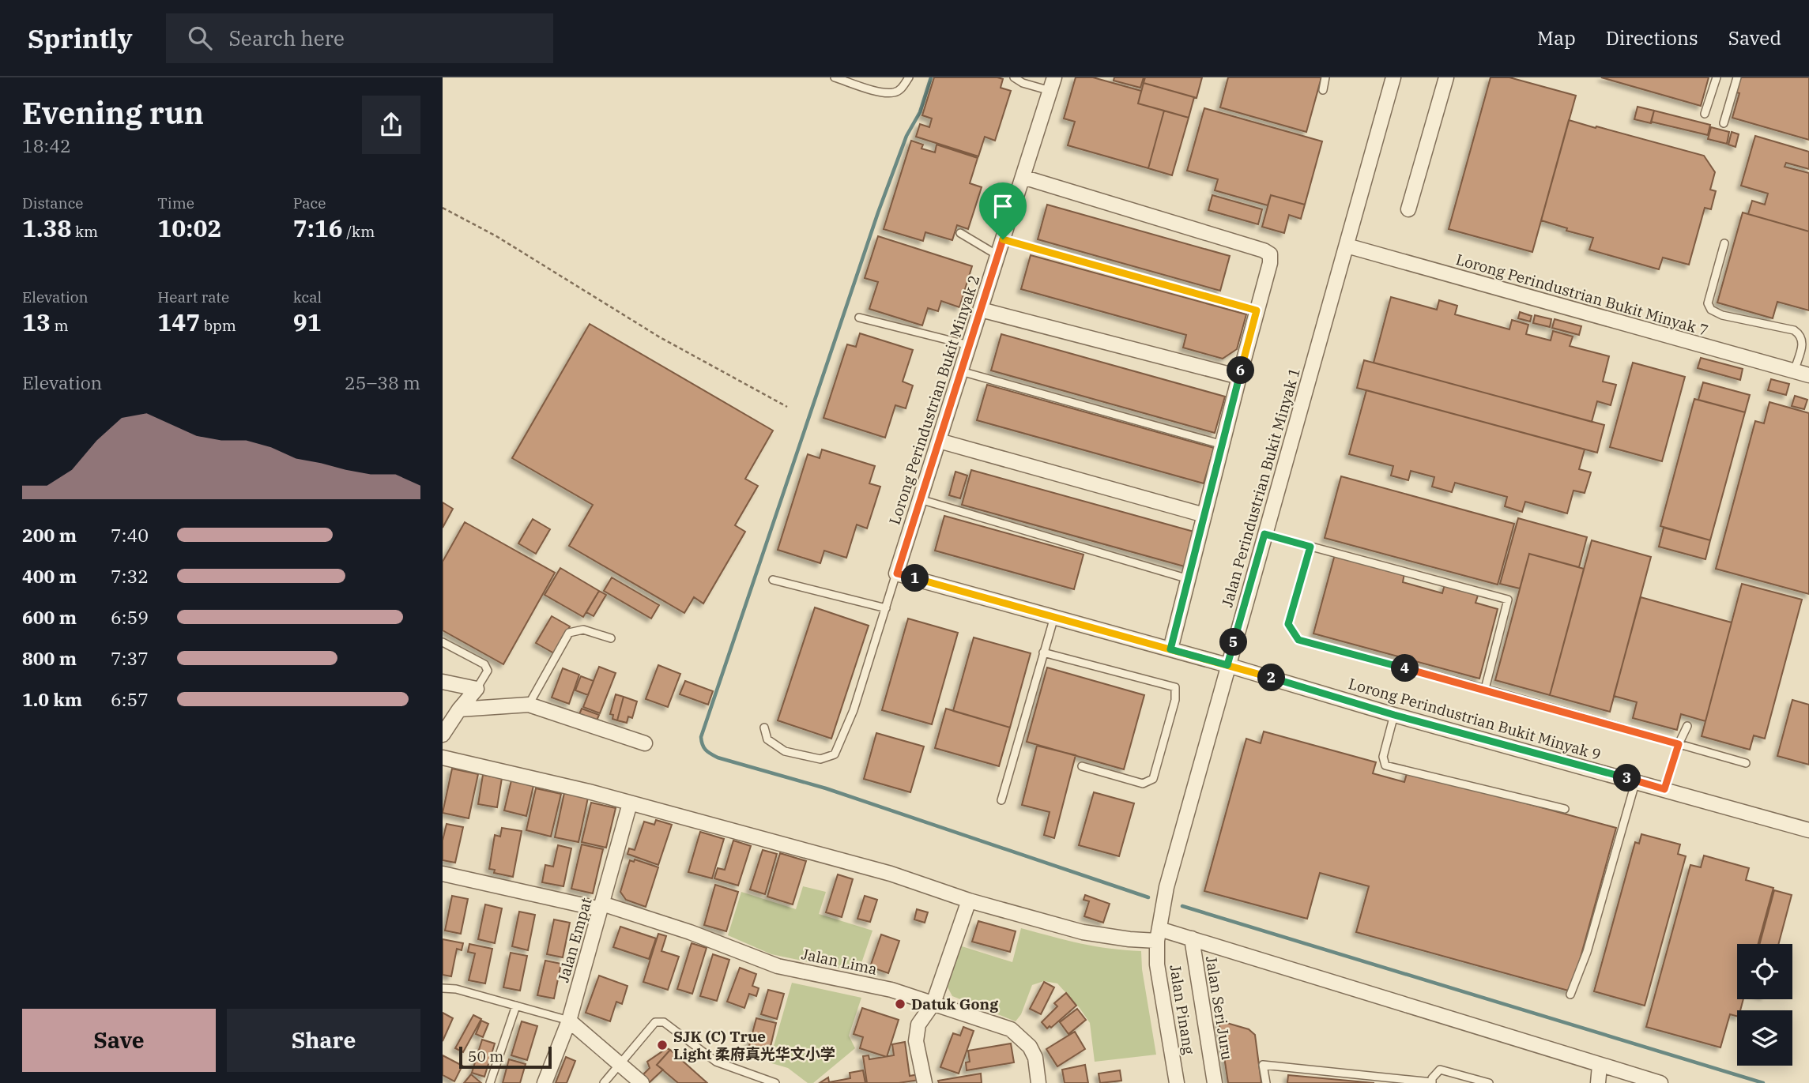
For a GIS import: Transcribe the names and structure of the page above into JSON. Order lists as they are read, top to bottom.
{
  "streets": {
    "street": [
      "Lorong Perindustrian Bukit Minyak 7",
      "Lorong Perindustrian Bukit Minyak 2",
      "Jalan Perindustrian Bukit Minyak 1",
      "Lorong Perindustrian Bukit Minyak 9",
      "Jalan Empat",
      "Jalan Lima",
      "Jalan Seri Juru",
      "Jalan Pinang"
    ]
  },
  "crossings": [
    ["Lorong Perindustrian Bukit Minyak 7", "Jalan Perindustrian Bukit Minyak 1"],
    ["Lorong Perindustrian Bukit Minyak 2", "Lorong Perindustrian Bukit Minyak 9"],
    ["Jalan Perindustrian Bukit Minyak 1", "Lorong Perindustrian Bukit Minyak 9"],
    ["Jalan Perindustrian Bukit Minyak 1", "Jalan Pinang"],
    ["Jalan Empat", "Jalan Lima"]
  ],
  "places": ["Datuk Gong", "SJK (C) True Light 柔府真光华文小学"],
  "scale_bar": "50 m",
  "page": {
    "header": "Sprintly",
    "search": "Search here",
    "nav": ["Map", "Directions", "Saved"],
    "heading": ["Evening run", "18:42"],
    "stats": [
      ["Distance", "1.38 km"],
      ["Time", "10:02"],
      ["Pace", "7:16 /km"],
      ["Elevation", "13 m"],
      ["Heart rate", "147 bpm"],
      ["kcal", "91"]
    ],
    "pins": [
      "6",
      "1",
      "5",
      "4",
      "2",
      "3"
    ],
    "chart": ["Elevation", "25–38 m"],
    "list": [
      {
        "name": "200 m",
        "note": "7:40"
      },
      {
        "name": "400 m",
        "note": "7:32"
      },
      {
        "name": "600 m",
        "note": "6:59"
      },
      {
        "name": "800 m",
        "note": "7:37"
      },
      {
        "name": "1.0 km",
        "note": "6:57"
      }
    ],
    "buttons": ["Save", "Share"],
    "scale": "50 m"
  }
}
